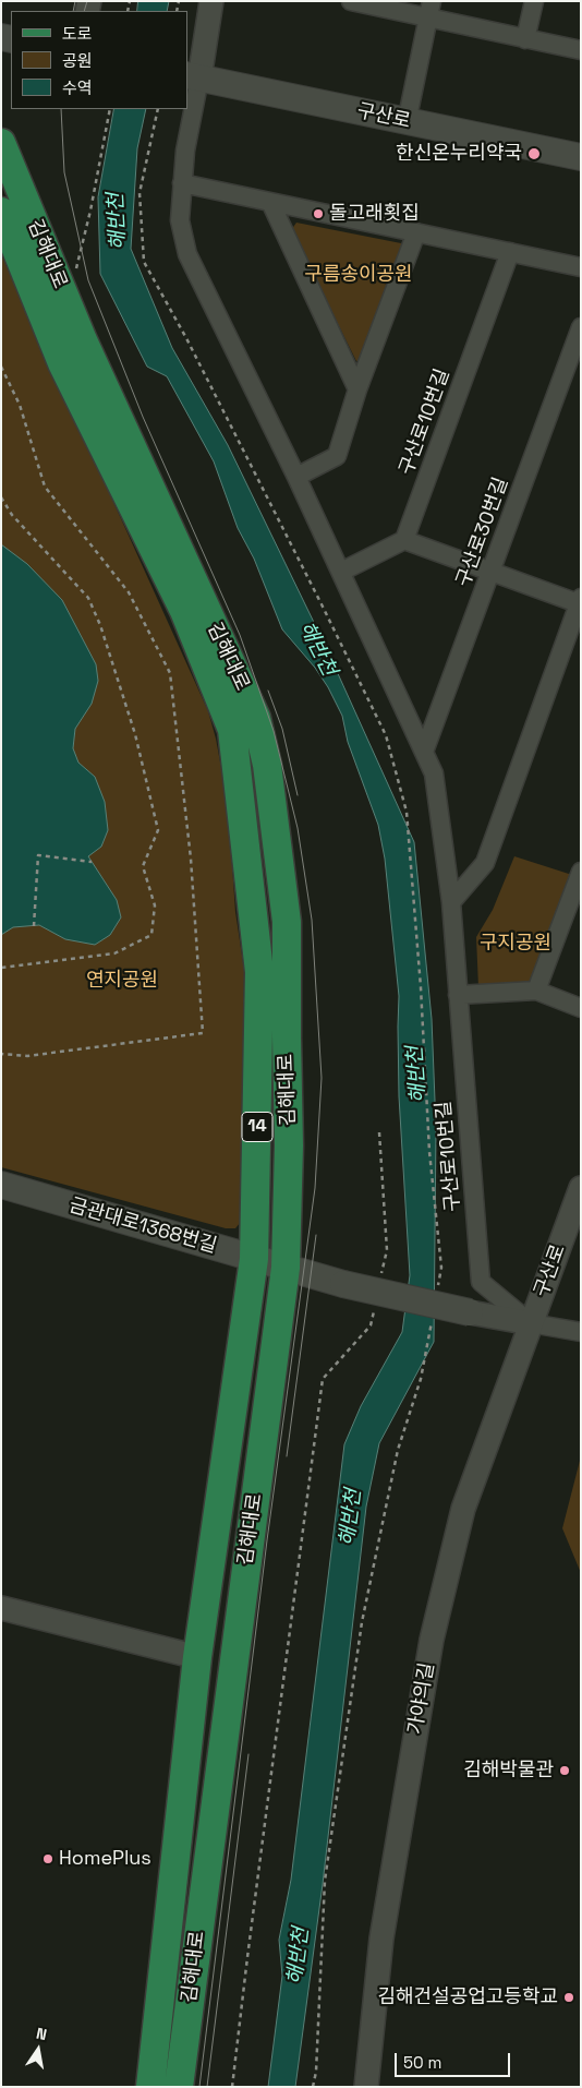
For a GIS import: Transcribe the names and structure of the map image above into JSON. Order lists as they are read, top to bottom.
{
  "streets": {
    "main road": [
      "구산로",
      "김해대로",
      "14",
      "금관대로1368번길"
    ],
    "street": ["구산로10번길", "구산로30번길", "가야의길"]
  },
  "crossings": [
    ["구산로", "구산로10번길"],
    ["구산로", "가야의길"],
    ["김해대로", "금관대로1368번길"],
    ["구산로10번길", "구산로30번길"],
    ["구산로10번길", "가야의길"]
  ],
  "water": ["해반천"],
  "parks": ["구름송이공원", "구지공원", "연지공원"],
  "places": [
    "한신온누리약국",
    "돌고래횟집",
    "김해박물관",
    "HomePlus",
    "김해건설공업고등학교"
  ],
  "legend": ["도로", "공원", "수역"],
  "scale_bar": "50 m",
  "north": "top"
}
